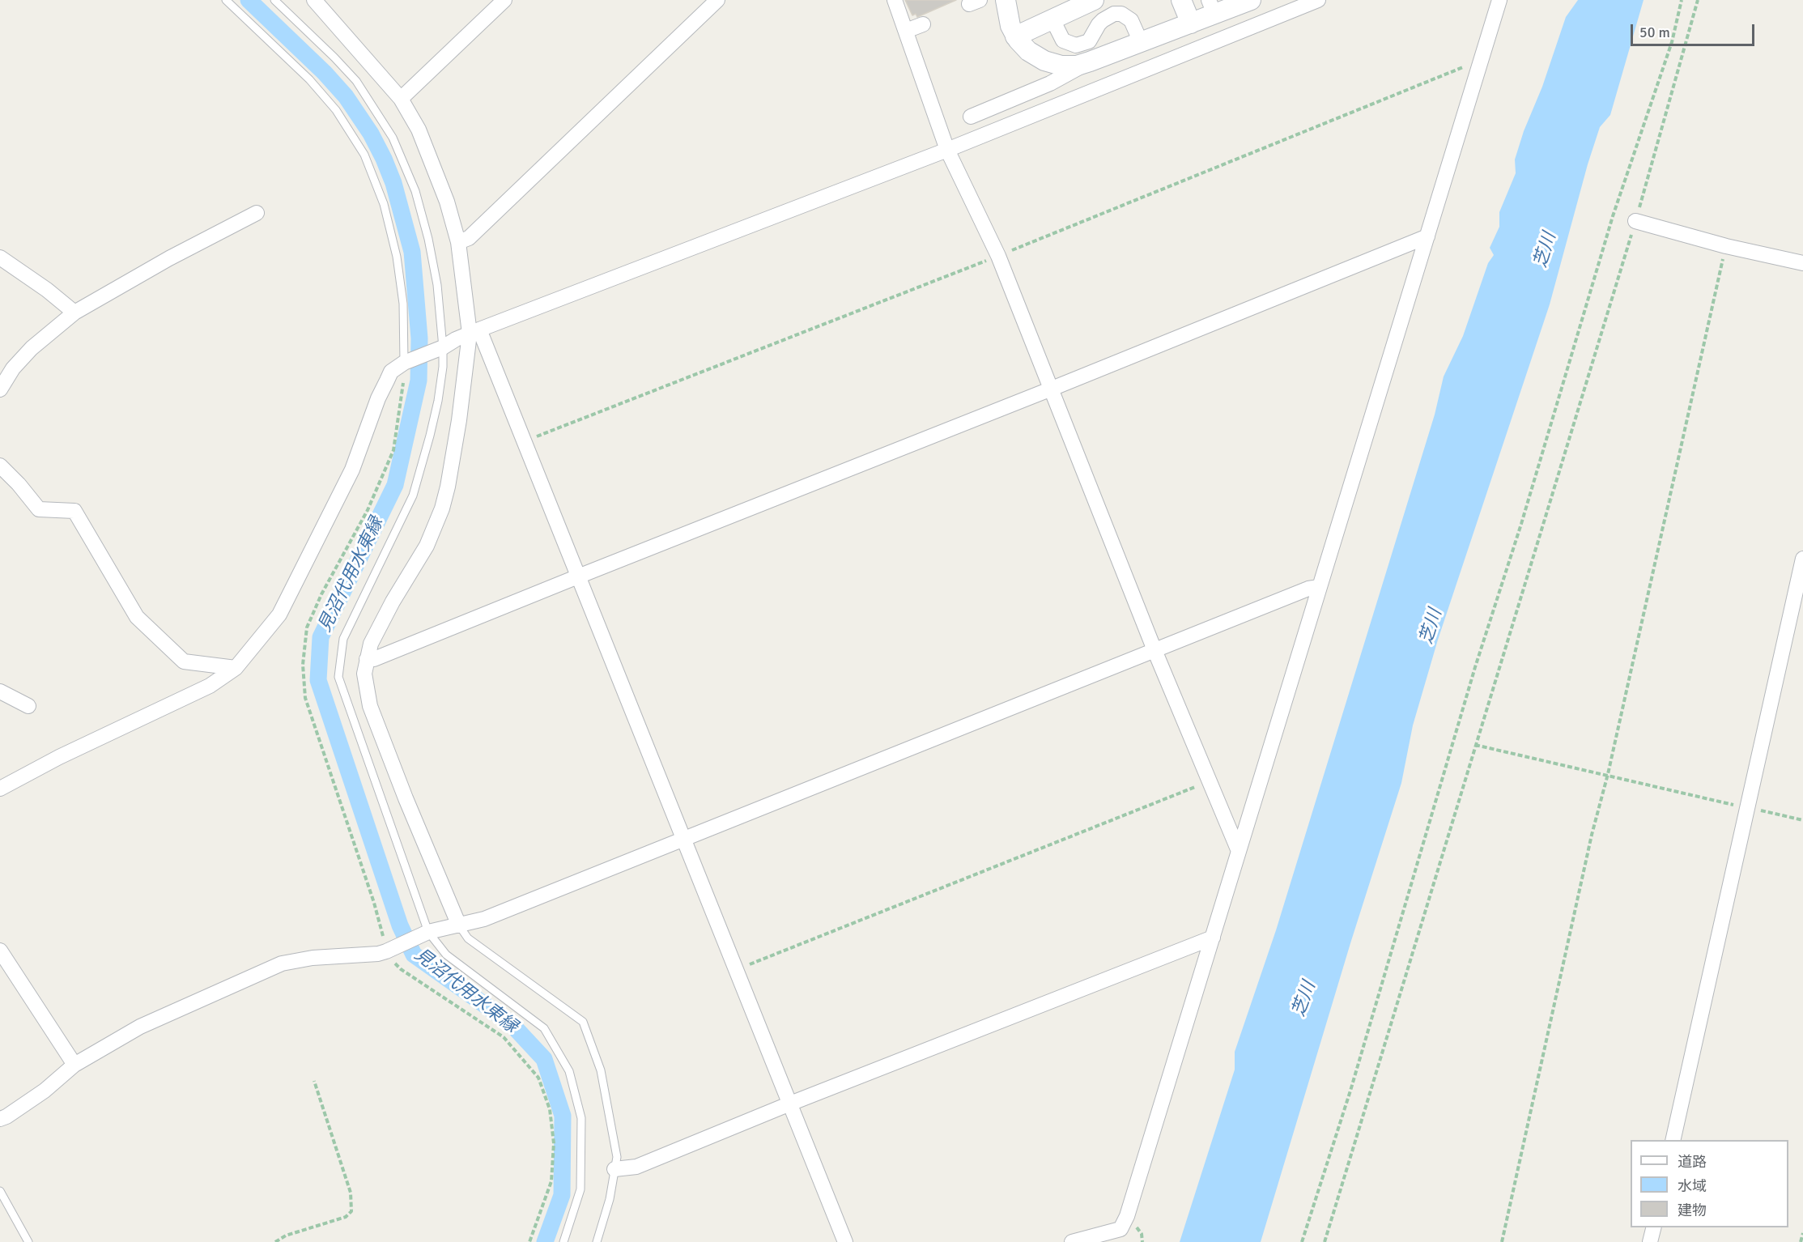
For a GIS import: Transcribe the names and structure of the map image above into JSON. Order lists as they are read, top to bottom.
{
  "water": ["芝川", "見沼代用水東縁"],
  "legend": ["道路", "水域", "建物"],
  "scale_bar": "50 m"
}
